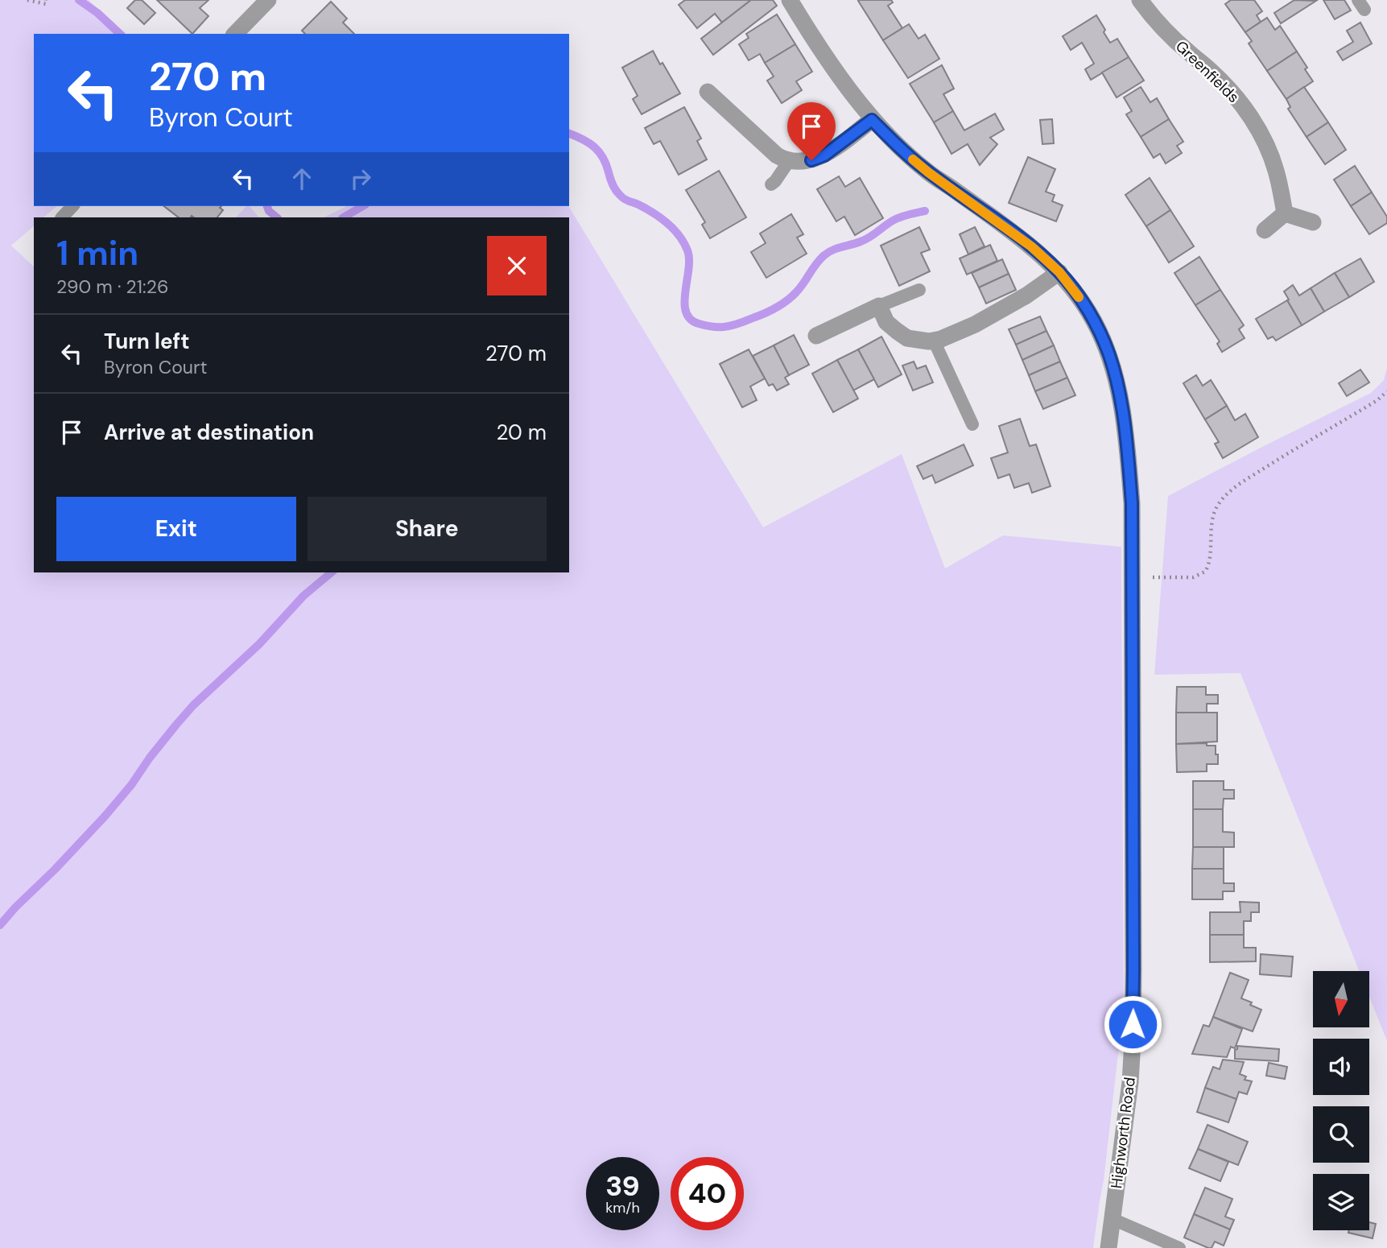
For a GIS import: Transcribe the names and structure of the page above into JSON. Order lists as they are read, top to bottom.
{
  "streets": {
    "street": ["Greenfields", "Highworth Road"]
  },
  "north": "bottom",
  "page": {
    "turn": ["270 m", "Byron Court"],
    "heading": ["1 min", "290 m · 21:26"],
    "list": [
      {
        "name": "Turn left",
        "note": "Byron Court",
        "value": "270 m"
      },
      {
        "name": "Arrive at destination",
        "value": "20 m"
      }
    ],
    "buttons": ["Exit", "Share"],
    "speed": "39 km/h",
    "limit": "40"
  }
}
